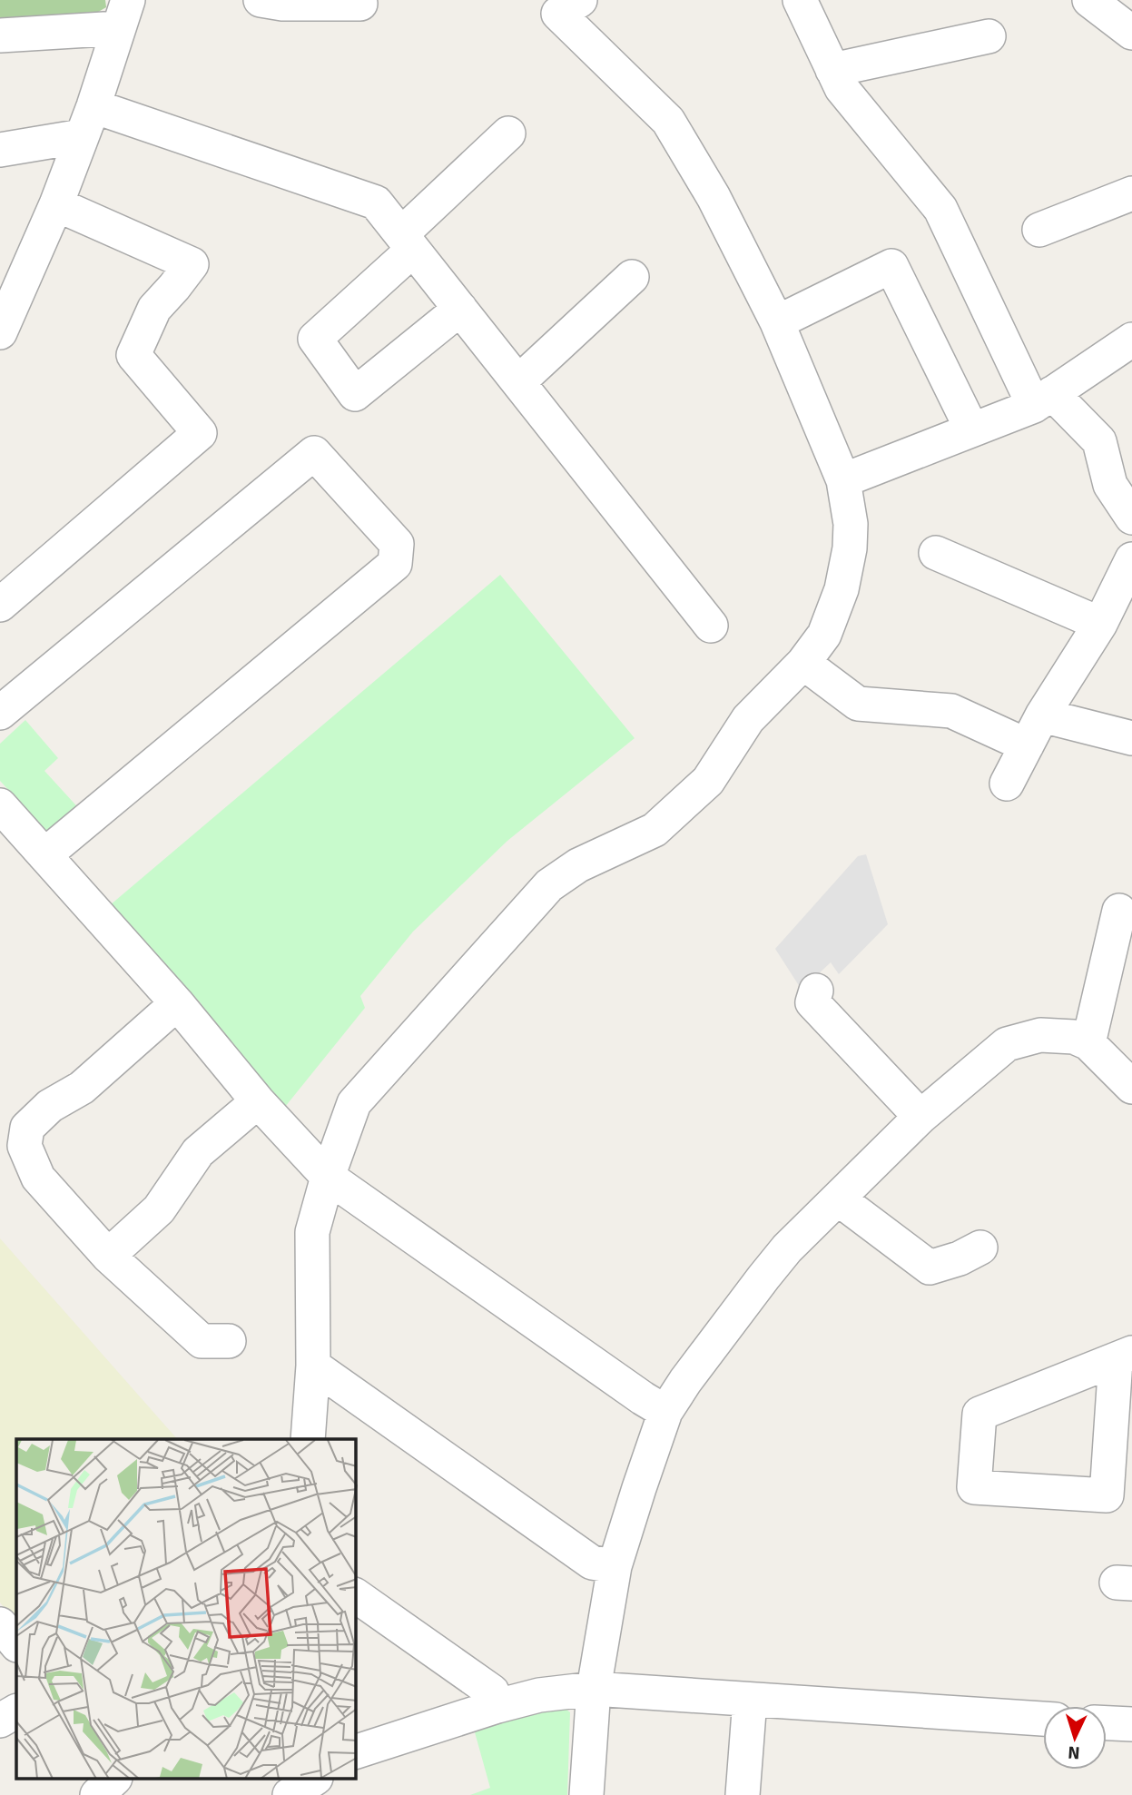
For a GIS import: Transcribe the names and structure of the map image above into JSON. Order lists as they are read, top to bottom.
{
  "north": "bottom"
}
